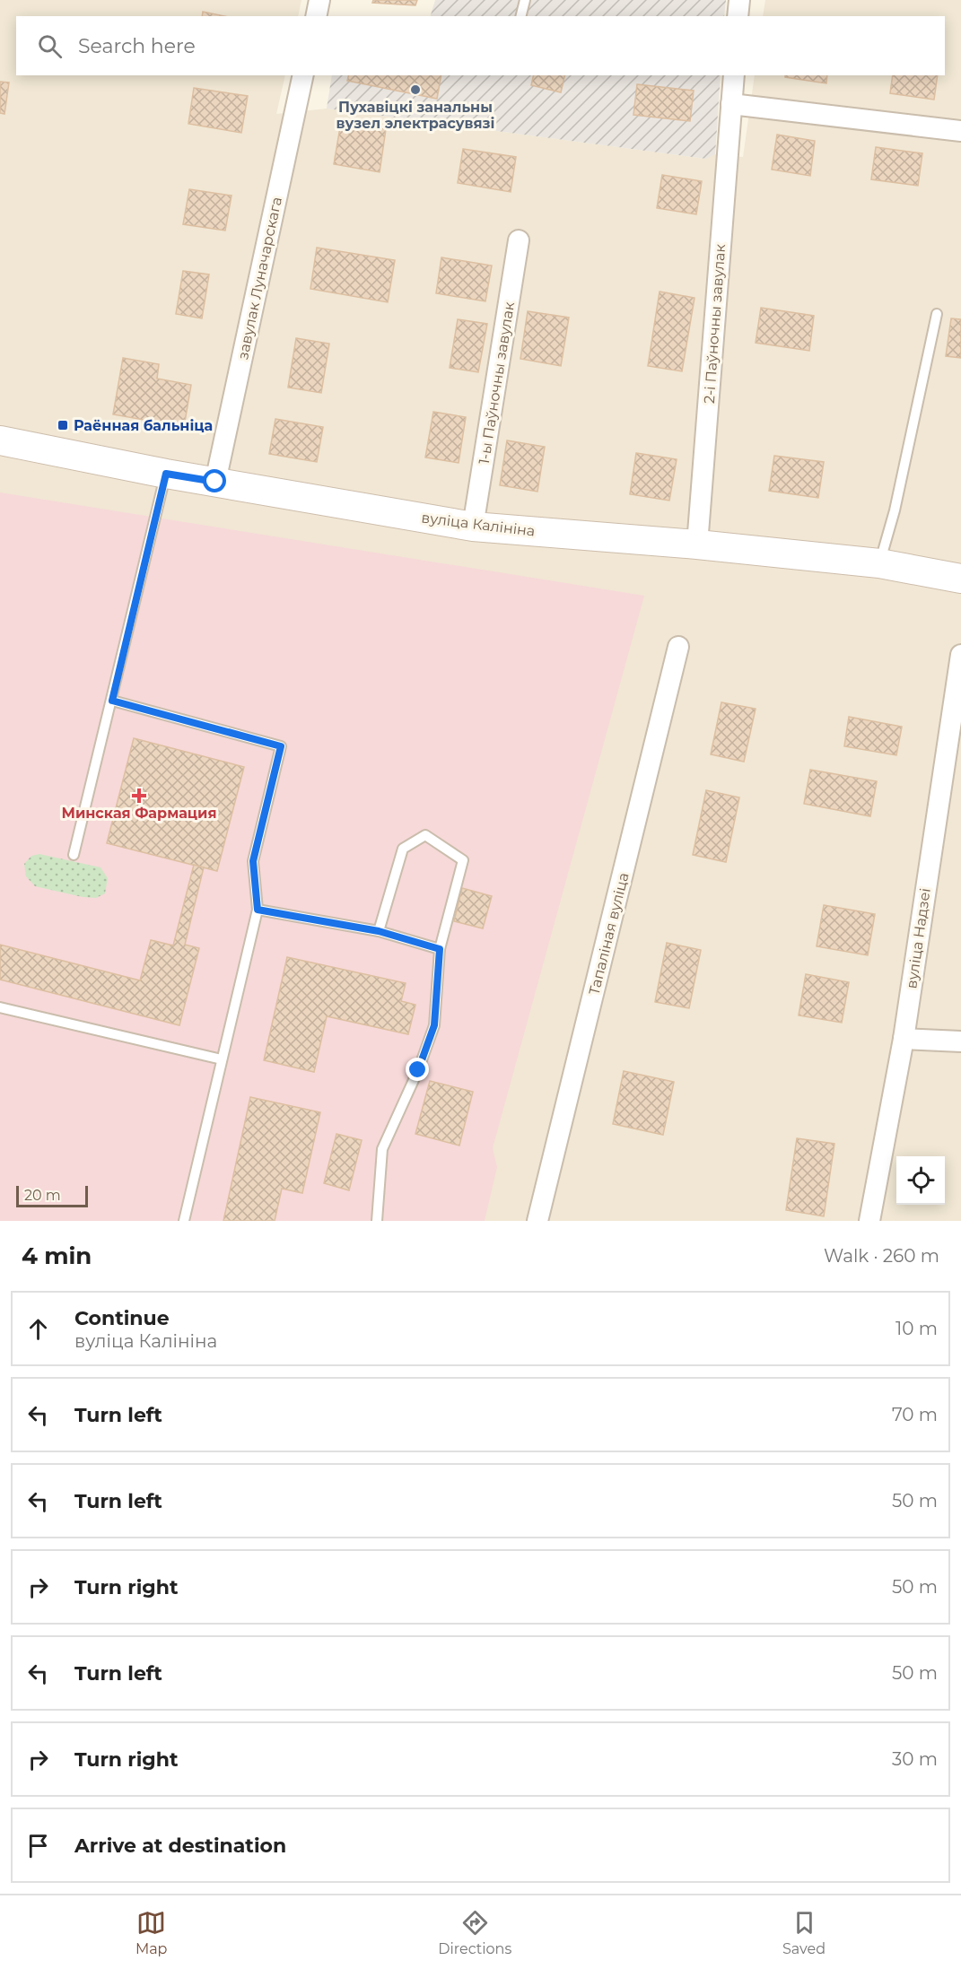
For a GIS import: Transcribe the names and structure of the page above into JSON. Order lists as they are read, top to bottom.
{
  "streets": {
    "main road": ["вуліца Калініна"],
    "street": [
      "завулак Луначарскага",
      "2-і Паўночны завулак",
      "1-ы Паўночны завулак",
      "Тапаліная вуліца",
      "вуліца Надзеі"
    ]
  },
  "crossings": [
    ["завулак Луначарскага", "вуліца Калініна"],
    ["2-і Паўночны завулак", "вуліца Калініна"],
    ["1-ы Паўночны завулак", "вуліца Калініна"]
  ],
  "places": {
    "other": ["Пухавіцкі занальны вузел электрасувязі"],
    "transit": ["Раённая бальніца"],
    "health": ["Минская Фармация"]
  },
  "scale_bar": "20 m",
  "page": {
    "search": "Search here",
    "scale": "20 m",
    "heading": ["4 min", "Walk · 260 m"],
    "list": [
      ["Continue", "вуліца Калініна", "10 m"],
      ["Turn left", "70 m"],
      ["Turn left", "50 m"],
      ["Turn right", "50 m"],
      ["Turn left", "50 m"],
      ["Turn right", "30 m"],
      "Arrive at destination"
    ],
    "nav": ["Map", "Directions", "Saved"]
  }
}
